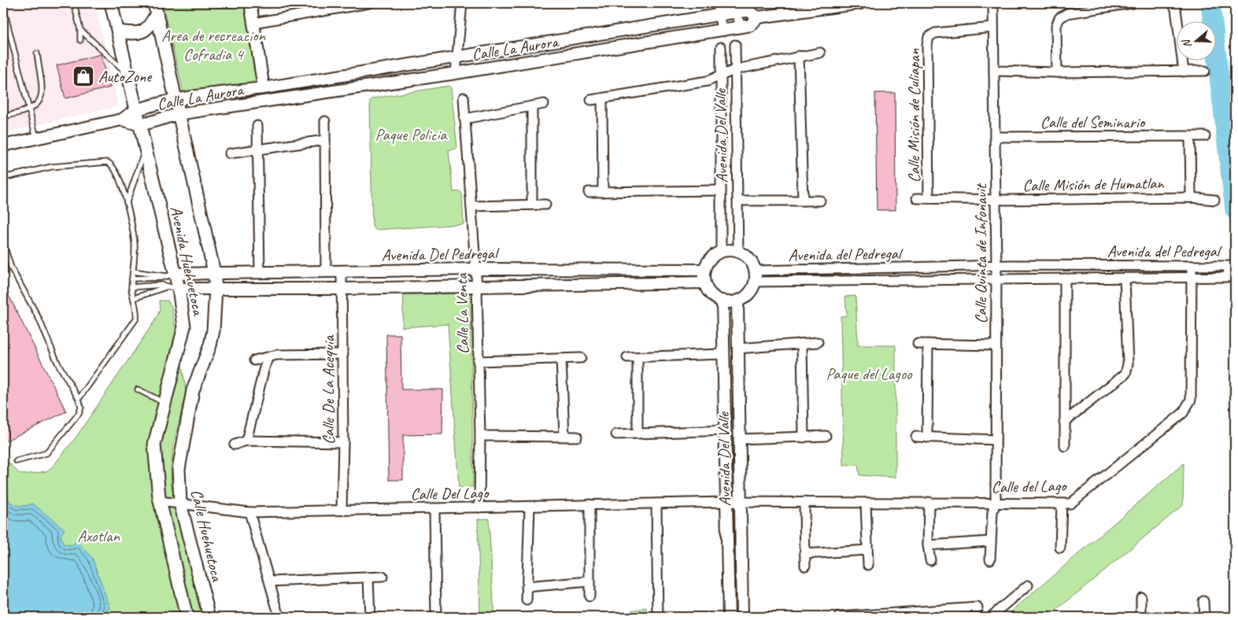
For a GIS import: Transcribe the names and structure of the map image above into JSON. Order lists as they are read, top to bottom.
{
  "streets": {
    "main road": ["Avenida Huehuetoca", "Calle Huehuetoca"],
    "street": [
      "Calle La Aurora",
      "Calle Misión de Culiapan",
      "Calle del Seminario",
      "Avenida Del Valle",
      "Calle Misión de Humatlan",
      "Avenida del Pedregal",
      "Avenida Del Pedregal",
      "Calle Quinta de Infonavit",
      "Calle La Venta",
      "Calle De La Acequia",
      "Calle del Lago",
      "Calle Del Lago"
    ]
  },
  "crossings": [
    ["Calle La Aurora", "Avenida Huehuetoca"],
    ["Calle Misión de Culiapan", "Calle Misión de Humatlan"],
    ["Calle Misión de Culiapan", "Calle Quinta de Infonavit"],
    ["Calle del Seminario", "Calle Quinta de Infonavit"],
    ["Avenida Del Valle", "Avenida del Pedregal"],
    ["Avenida Del Valle", "Avenida Del Pedregal"],
    ["Avenida Del Valle", "Calle del Lago"],
    ["Avenida Del Valle", "Calle Del Lago"],
    ["Calle Misión de Humatlan", "Calle Quinta de Infonavit"],
    ["Avenida del Pedregal", "Avenida Del Pedregal"],
    ["Avenida del Pedregal", "Calle Quinta de Infonavit"],
    ["Avenida del Pedregal", "Calle del Lago"],
    ["Avenida Del Pedregal", "Avenida Huehuetoca"],
    ["Avenida Del Pedregal", "Calle La Venta"],
    ["Avenida Del Pedregal", "Calle De La Acequia"],
    ["Calle Quinta de Infonavit", "Calle del Lago"],
    ["Avenida Huehuetoca", "Calle Del Lago"],
    ["Avenida Huehuetoca", "Calle Huehuetoca"],
    ["Calle La Venta", "Calle Del Lago"],
    ["Calle De La Acequia", "Calle Del Lago"],
    ["Calle del Lago", "Calle Del Lago"],
    ["Calle Del Lago", "Calle Huehuetoca"]
  ],
  "parks": [
    "Area de recreacion Cofradia 4",
    "Paque Policia",
    "Paque del Lagoo",
    "Axotlan"
  ],
  "places": {
    "shop": ["AutoZone"]
  },
  "north": "left"
}
